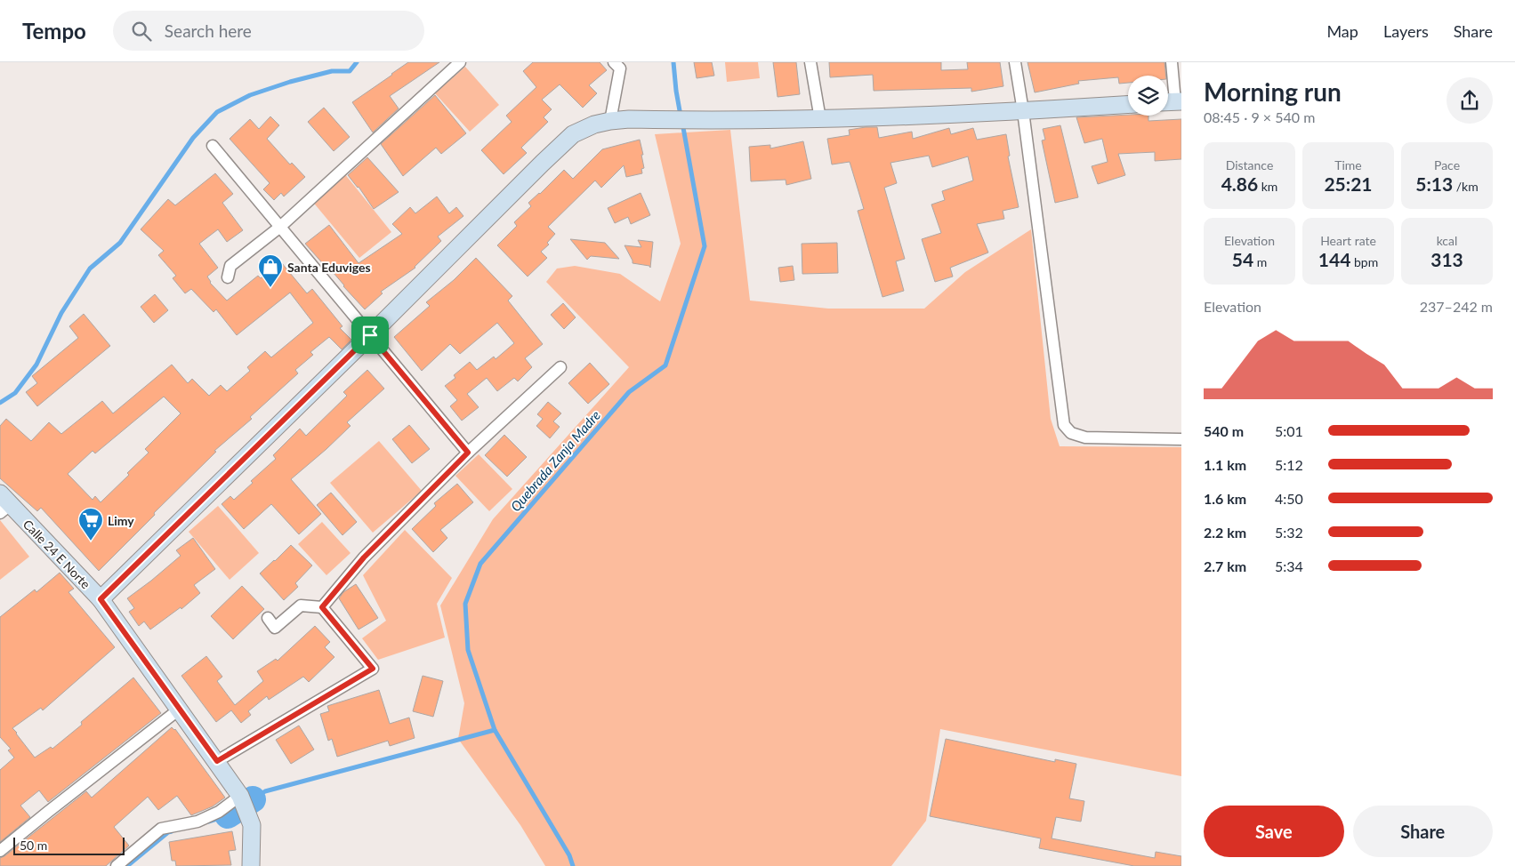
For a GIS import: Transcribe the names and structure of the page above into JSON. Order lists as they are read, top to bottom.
{
  "streets": {
    "street": ["Calle 24 E Norte"]
  },
  "water": ["Quebrada Zanja Madre"],
  "places": {
    "shop": ["Santa Eduviges"],
    "supermarket": ["Limy"]
  },
  "scale_bar": "50 m",
  "page": {
    "header": "Tempo",
    "search": "Search here",
    "nav": ["Map", "Layers", "Share"],
    "heading": ["Morning run", "08:45 · 9 × 540 m"],
    "stats": [
      ["Distance", "4.86 km"],
      ["Time", "25:21"],
      ["Pace", "5:13 /km"],
      ["Elevation", "54 m"],
      ["Heart rate", "144 bpm"],
      ["kcal", "313"]
    ],
    "chart": ["Elevation", "237–242 m"],
    "list": [
      {
        "name": "540 m",
        "note": "5:01"
      },
      {
        "name": "1.1 km",
        "note": "5:12"
      },
      {
        "name": "1.6 km",
        "note": "4:50"
      },
      {
        "name": "2.2 km",
        "note": "5:32"
      },
      {
        "name": "2.7 km",
        "note": "5:34"
      }
    ],
    "buttons": ["Save", "Share"],
    "scale": "50 m"
  }
}
